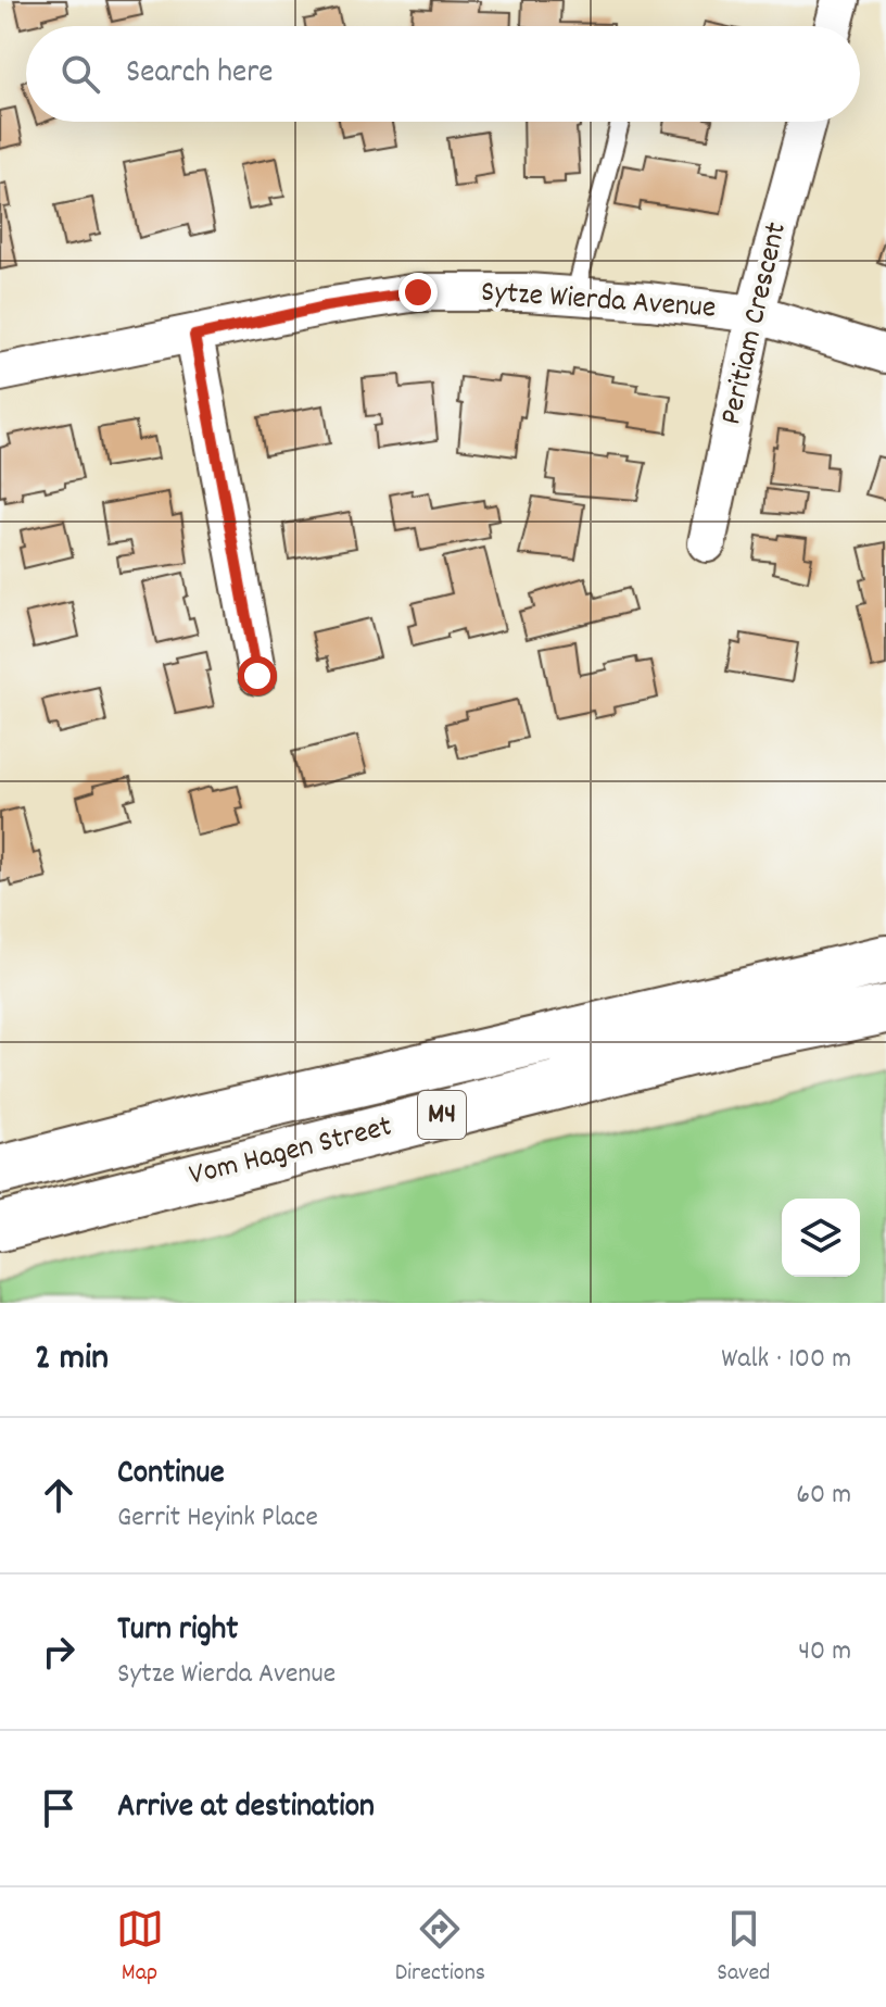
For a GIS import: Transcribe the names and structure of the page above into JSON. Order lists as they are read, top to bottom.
{
  "streets": {
    "main road": ["M4", "Vom Hagen Street"],
    "street": ["Sytze Wierda Avenue", "Peritiam Crescent"]
  },
  "crossings": [
    ["Sytze Wierda Avenue", "Peritiam Crescent"]
  ],
  "page": {
    "search": "Search here",
    "heading": ["2 min", "Walk · 100 m"],
    "list": [
      ["Continue", "Gerrit Heyink Place", "60 m"],
      ["Turn right", "Sytze Wierda Avenue", "40 m"],
      "Arrive at destination"
    ],
    "nav": ["Map", "Directions", "Saved"]
  }
}
